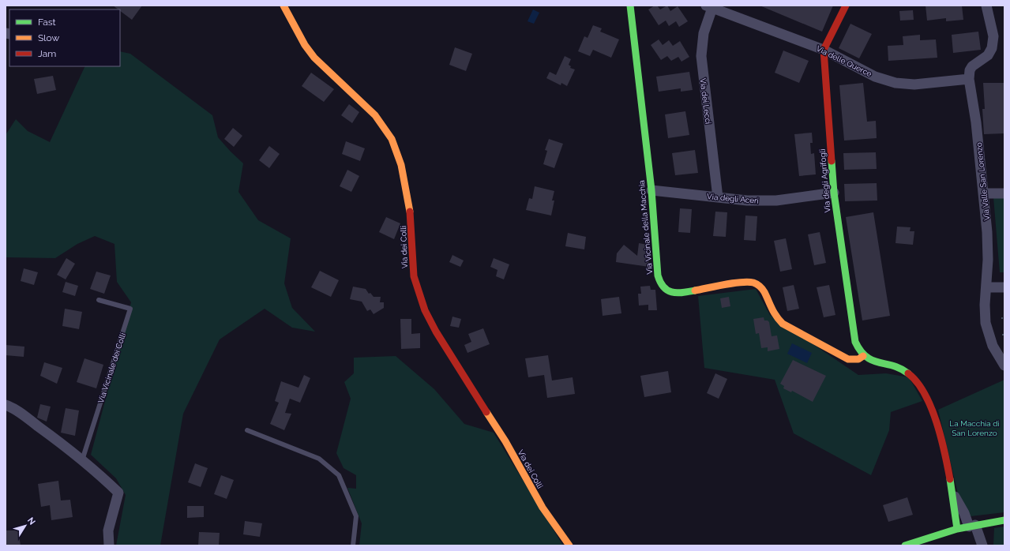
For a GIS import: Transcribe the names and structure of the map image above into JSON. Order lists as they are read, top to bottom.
{
  "streets": {
    "street": [
      "Via delle Querce",
      "Via dei Lecci",
      "Via degli Agrifogli",
      "Via Valle San Lorenzo",
      "Via degli Aceri",
      "Via Vicinale della Macchia",
      "Via dei Colli"
    ],
    "lane": ["Via Vicinale dei Colli"]
  },
  "crossings": [
    ["Via delle Querce", "Via dei Lecci"],
    ["Via delle Querce", "Via degli Agrifogli"],
    ["Via delle Querce", "Via Valle San Lorenzo"],
    ["Via dei Lecci", "Via degli Aceri"],
    ["Via degli Agrifogli", "Via degli Aceri"],
    ["Via degli Agrifogli", "Via Vicinale della Macchia"],
    ["Via degli Aceri", "Via Vicinale della Macchia"]
  ],
  "parks": ["La Macchia di San Lorenzo"],
  "legend": ["Fast", "Slow", "Jam"],
  "north": "top right"
}
